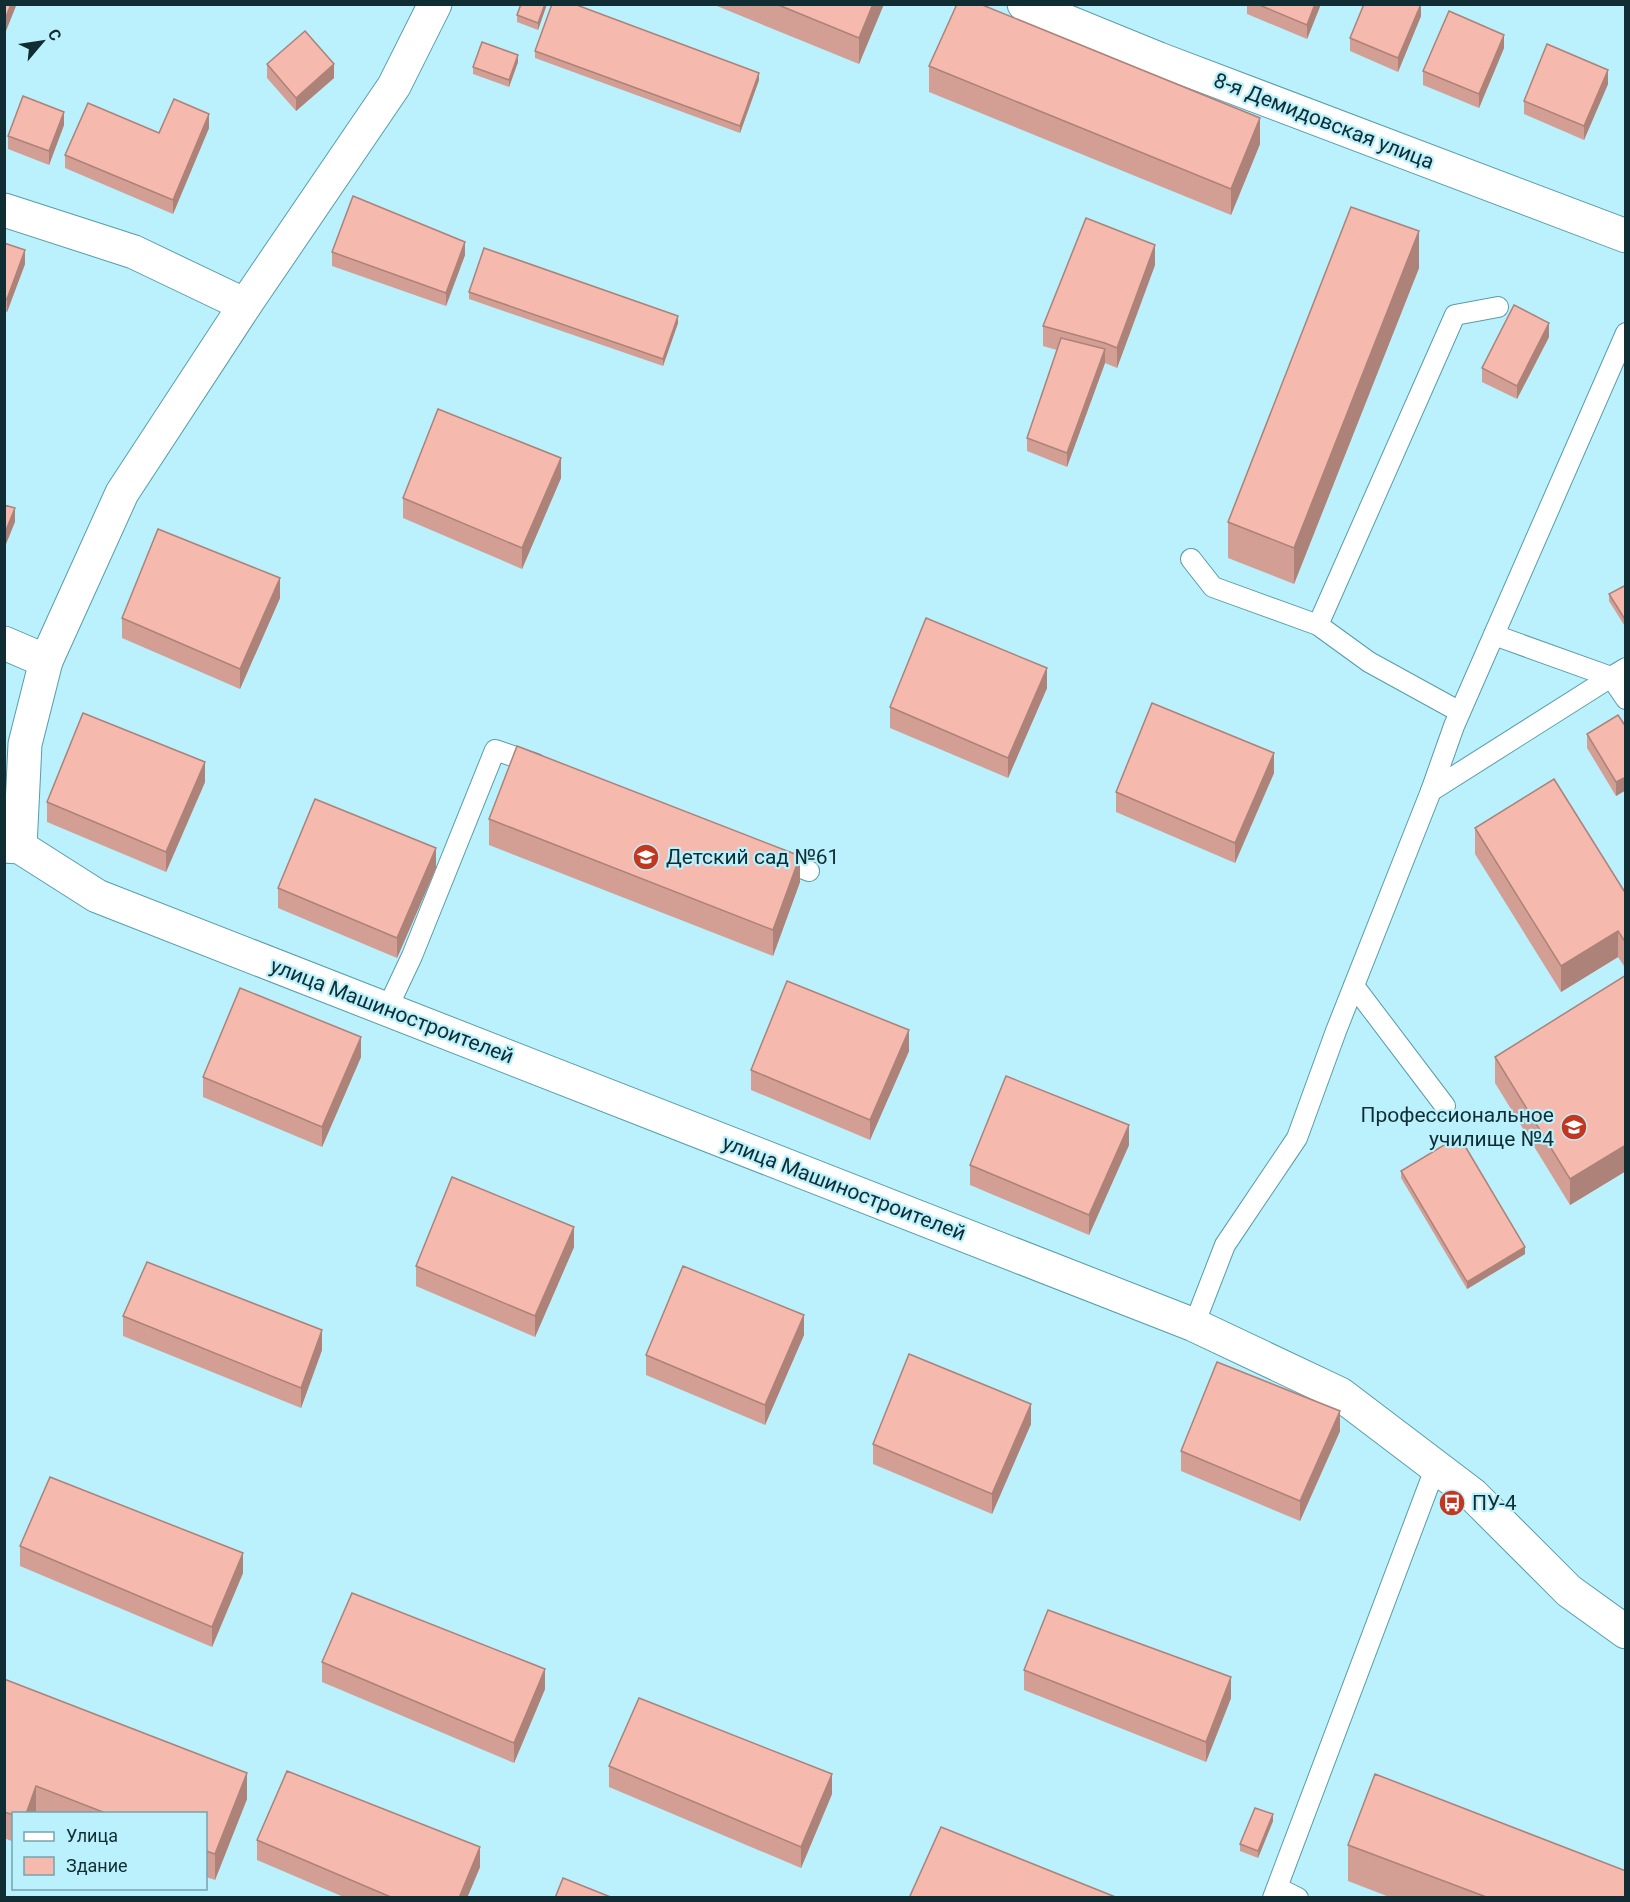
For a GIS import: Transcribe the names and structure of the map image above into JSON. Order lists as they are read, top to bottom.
{
  "streets": {
    "street": ["8-я Демидовская улица", "улица Машиностроителей"]
  },
  "places": {
    "school or university": ["Детский сад №61", "Профессиональное училище №4"],
    "bus stop": ["ПУ-4"]
  },
  "legend": ["Улица", "Здание"],
  "north": "top right"
}
